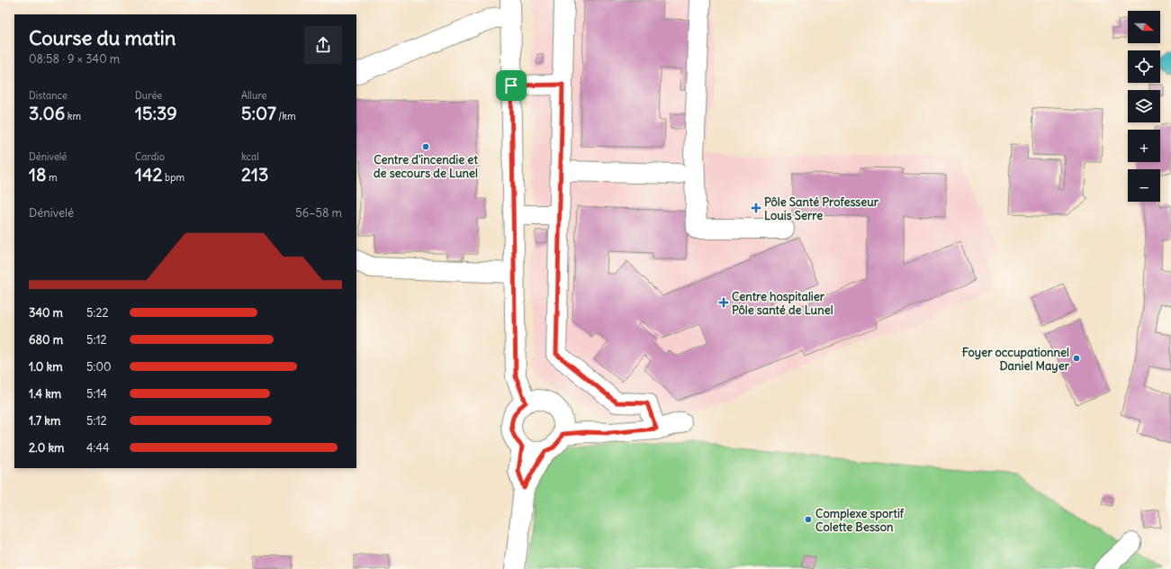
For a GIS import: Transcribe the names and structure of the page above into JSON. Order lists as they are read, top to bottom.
{
  "places": {
    "other": ["Centre d'incendie et de secours de Lunel", "Foyer occupationnel Daniel Mayer", "Complexe sportif Colette Besson"],
    "health": ["Pôle Santé Professeur Louis Serre", "Centre hospitalier Pôle santé de Lunel"]
  },
  "north": "right",
  "page": {
    "map_buttons": ["+", "−"],
    "heading": ["Course du matin", "08:58 · 9 × 340 m"],
    "stats": [
      ["Distance", "3.06 km"],
      ["Durée", "15:39"],
      ["Allure", "5:07 /km"],
      ["Dénivelé", "18 m"],
      ["Cardio", "142 bpm"],
      ["kcal", "213"]
    ],
    "chart": ["Dénivelé", "56–58 m"],
    "list": [
      {
        "name": "340 m",
        "note": "5:22"
      },
      {
        "name": "680 m",
        "note": "5:12"
      },
      {
        "name": "1.0 km",
        "note": "5:00"
      },
      {
        "name": "1.4 km",
        "note": "5:14"
      },
      {
        "name": "1.7 km",
        "note": "5:12"
      },
      {
        "name": "2.0 km",
        "note": "4:44"
      }
    ]
  }
}
